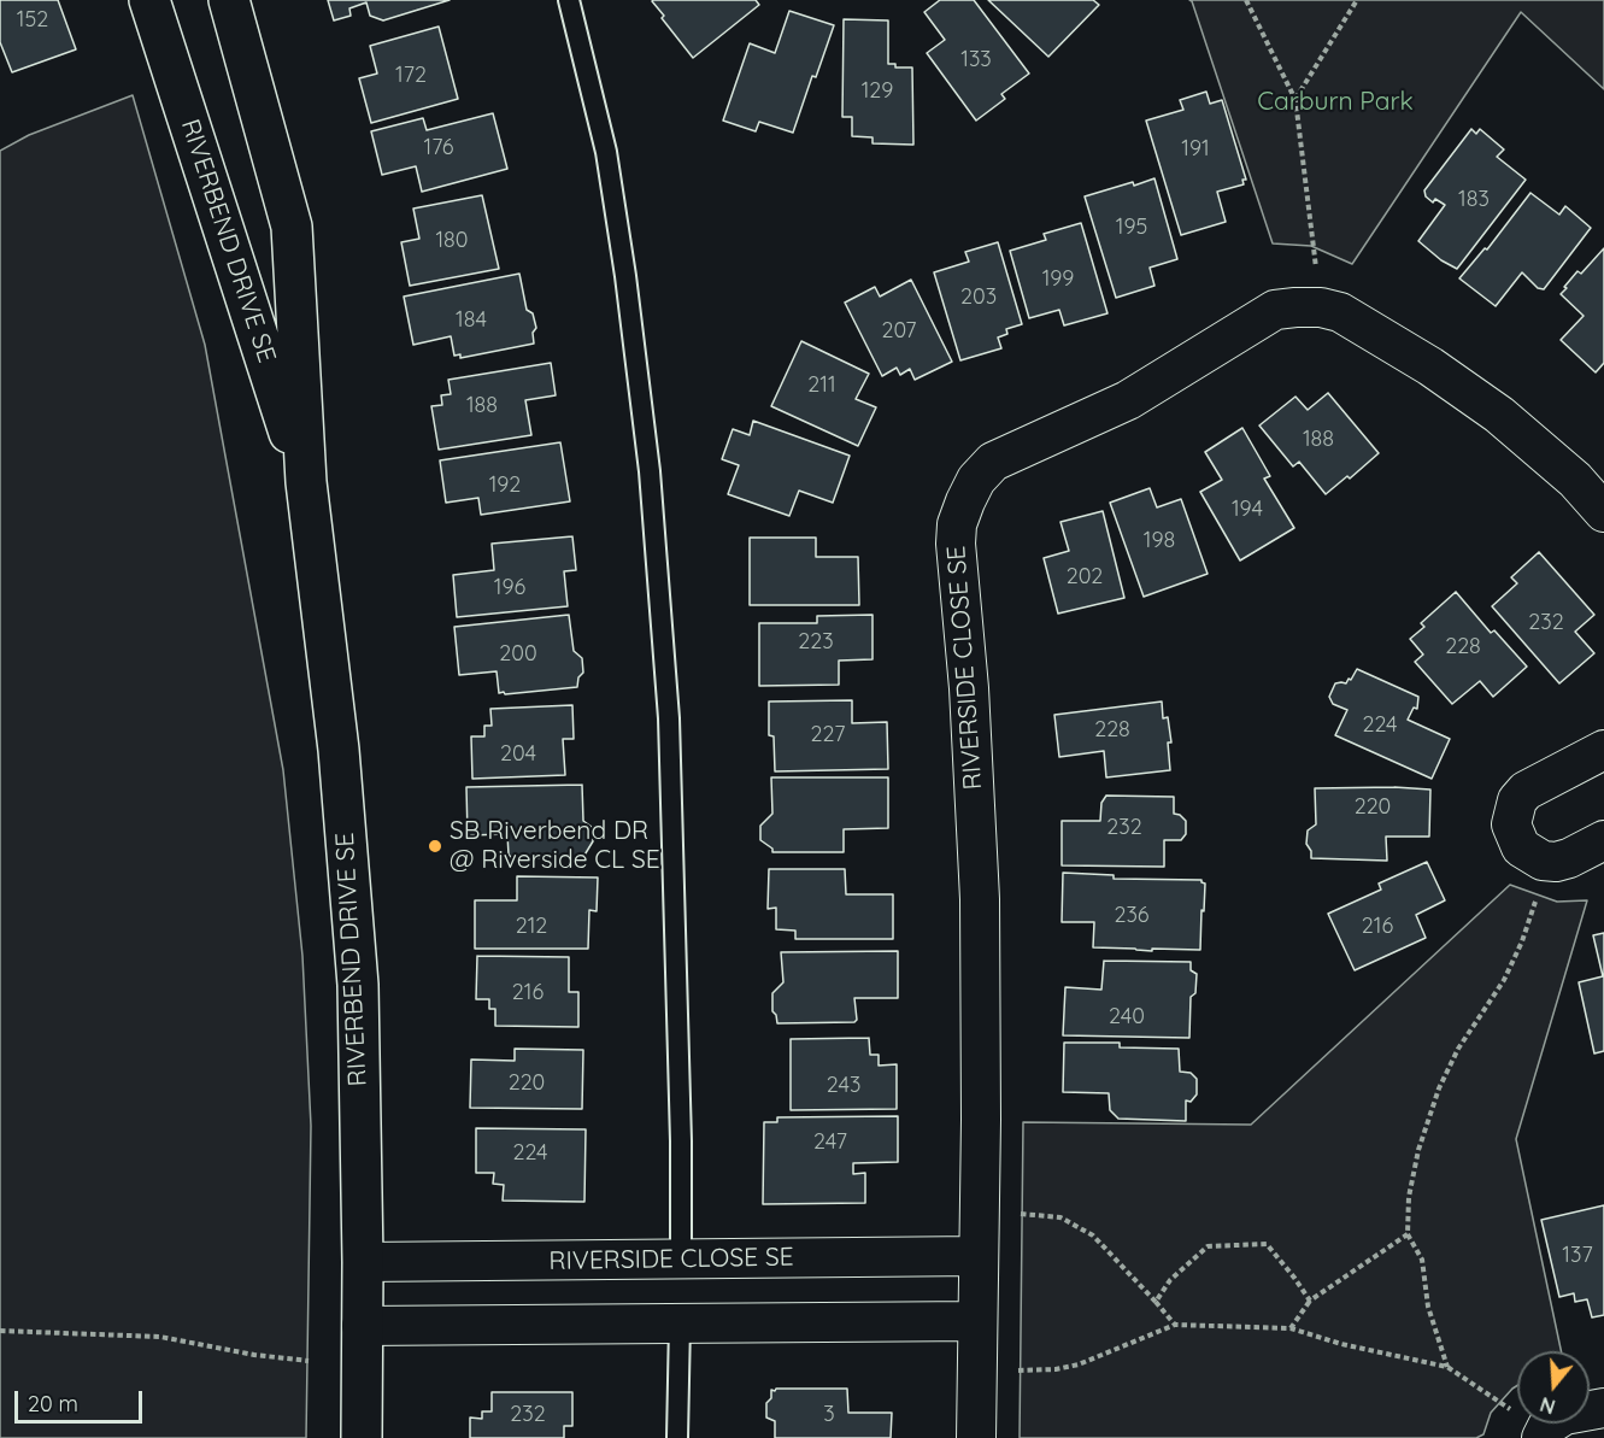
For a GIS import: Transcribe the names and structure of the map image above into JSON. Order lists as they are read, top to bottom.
{
  "streets": {
    "street": ["RIVERBEND DRIVE SE", "RIVERSIDE CLOSE SE"]
  },
  "crossings": [
    ["RIVERBEND DRIVE SE", "RIVERSIDE CLOSE SE"]
  ],
  "parks": ["Carburn Park"],
  "places": ["SB Riverbend DR @ Riverside CL SE"],
  "house_numbers": [
    "152",
    "133",
    "172",
    "129",
    "176",
    "191",
    "183",
    "195",
    "180",
    "199",
    "203",
    "184",
    "207",
    "211",
    "188",
    "188",
    "192",
    "194",
    "198",
    "202",
    "196",
    "232",
    "223",
    "228",
    "200",
    "224",
    "228",
    "227",
    "204",
    "220",
    "232",
    "236",
    "212",
    "216",
    "216",
    "240",
    "220",
    "243",
    "247",
    "224",
    "137",
    "232",
    "3"
  ],
  "scale_bar": "20 m",
  "north": "bottom"
}
